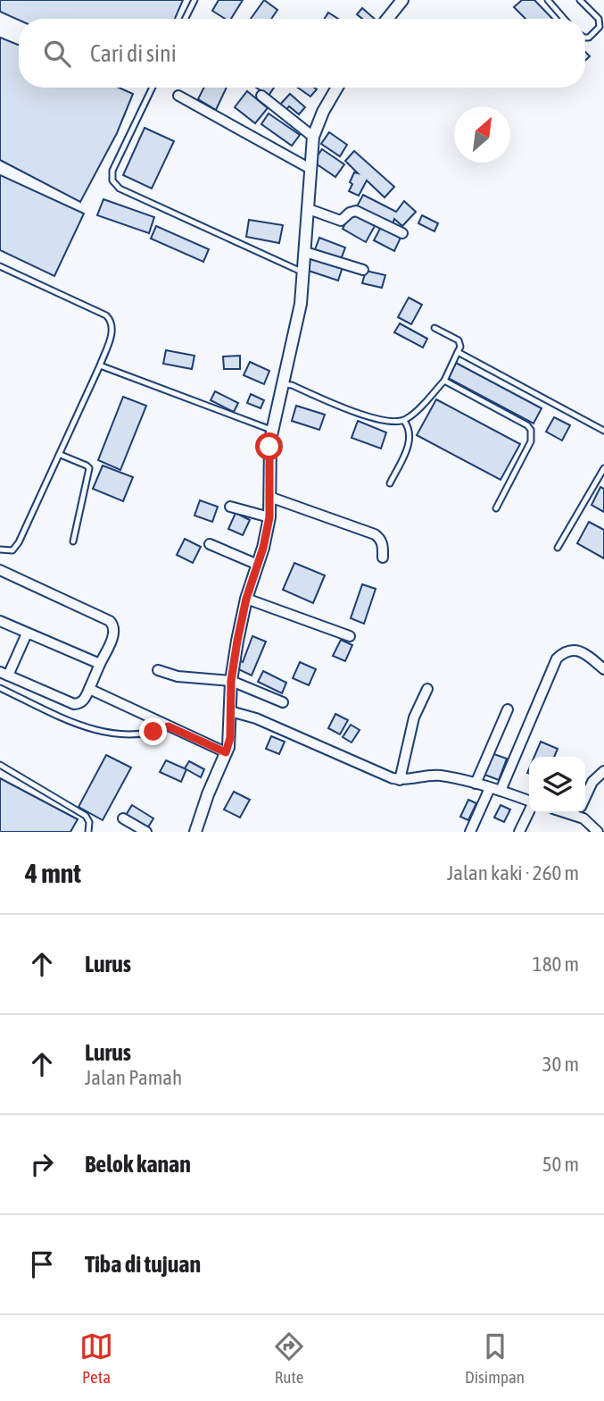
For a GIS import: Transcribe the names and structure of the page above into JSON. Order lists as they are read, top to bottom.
{
  "north": "top right",
  "page": {
    "search": "Cari di sini",
    "heading": ["4 mnt", "Jalan kaki · 260 m"],
    "list": [
      ["Lurus", "180 m"],
      ["Lurus", "Jalan Pamah", "30 m"],
      ["Belok kanan", "50 m"],
      "Tiba di tujuan"
    ],
    "nav": ["Peta", "Rute", "Disimpan"]
  }
}
